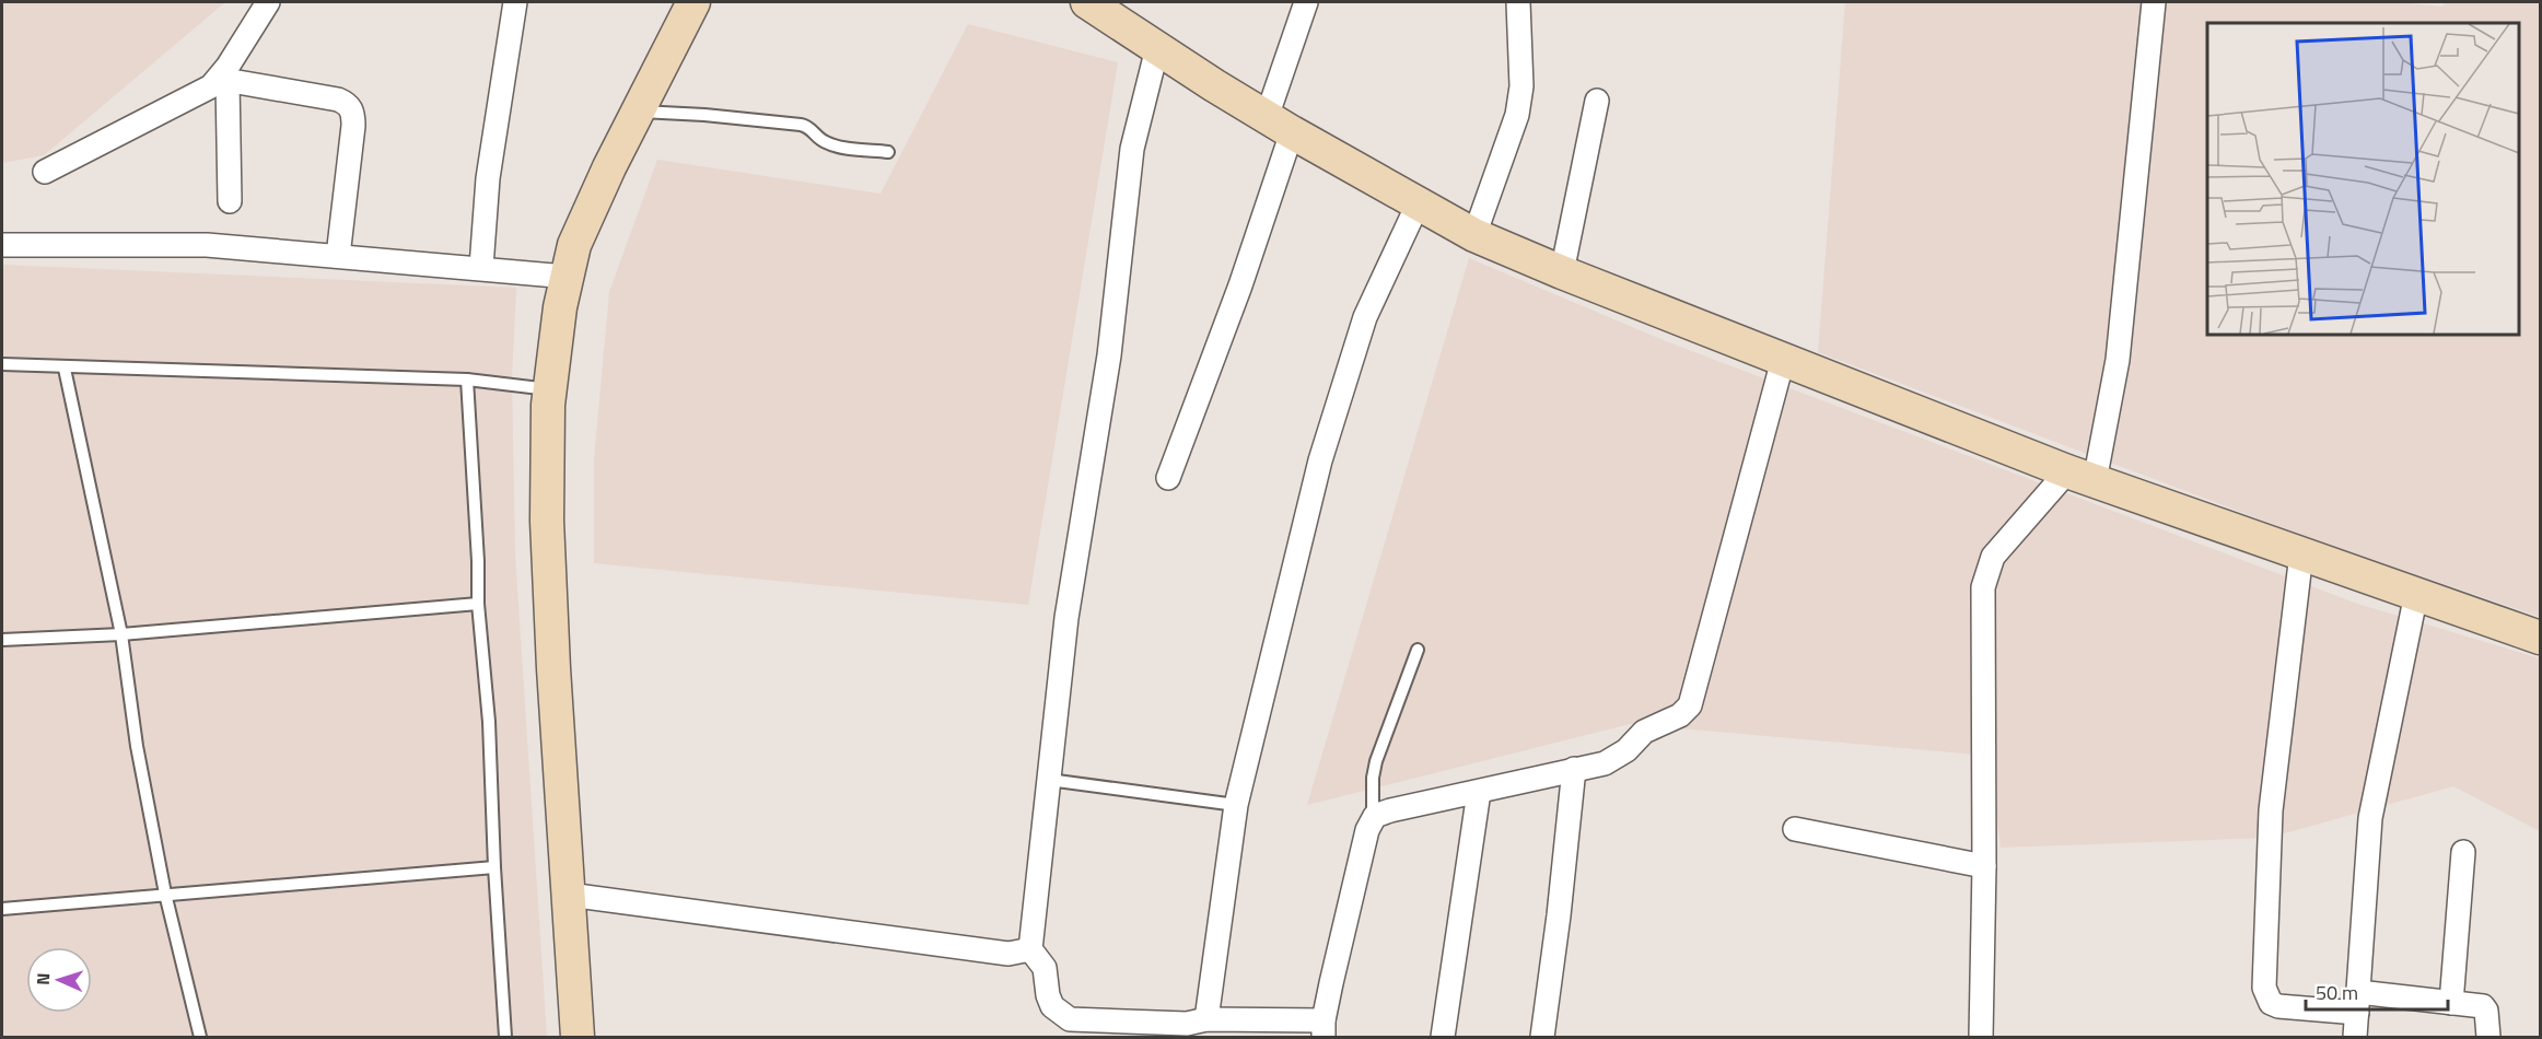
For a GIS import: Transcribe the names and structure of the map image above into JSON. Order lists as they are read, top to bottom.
{
  "scale_bar": "50 m",
  "north": "left"
}
